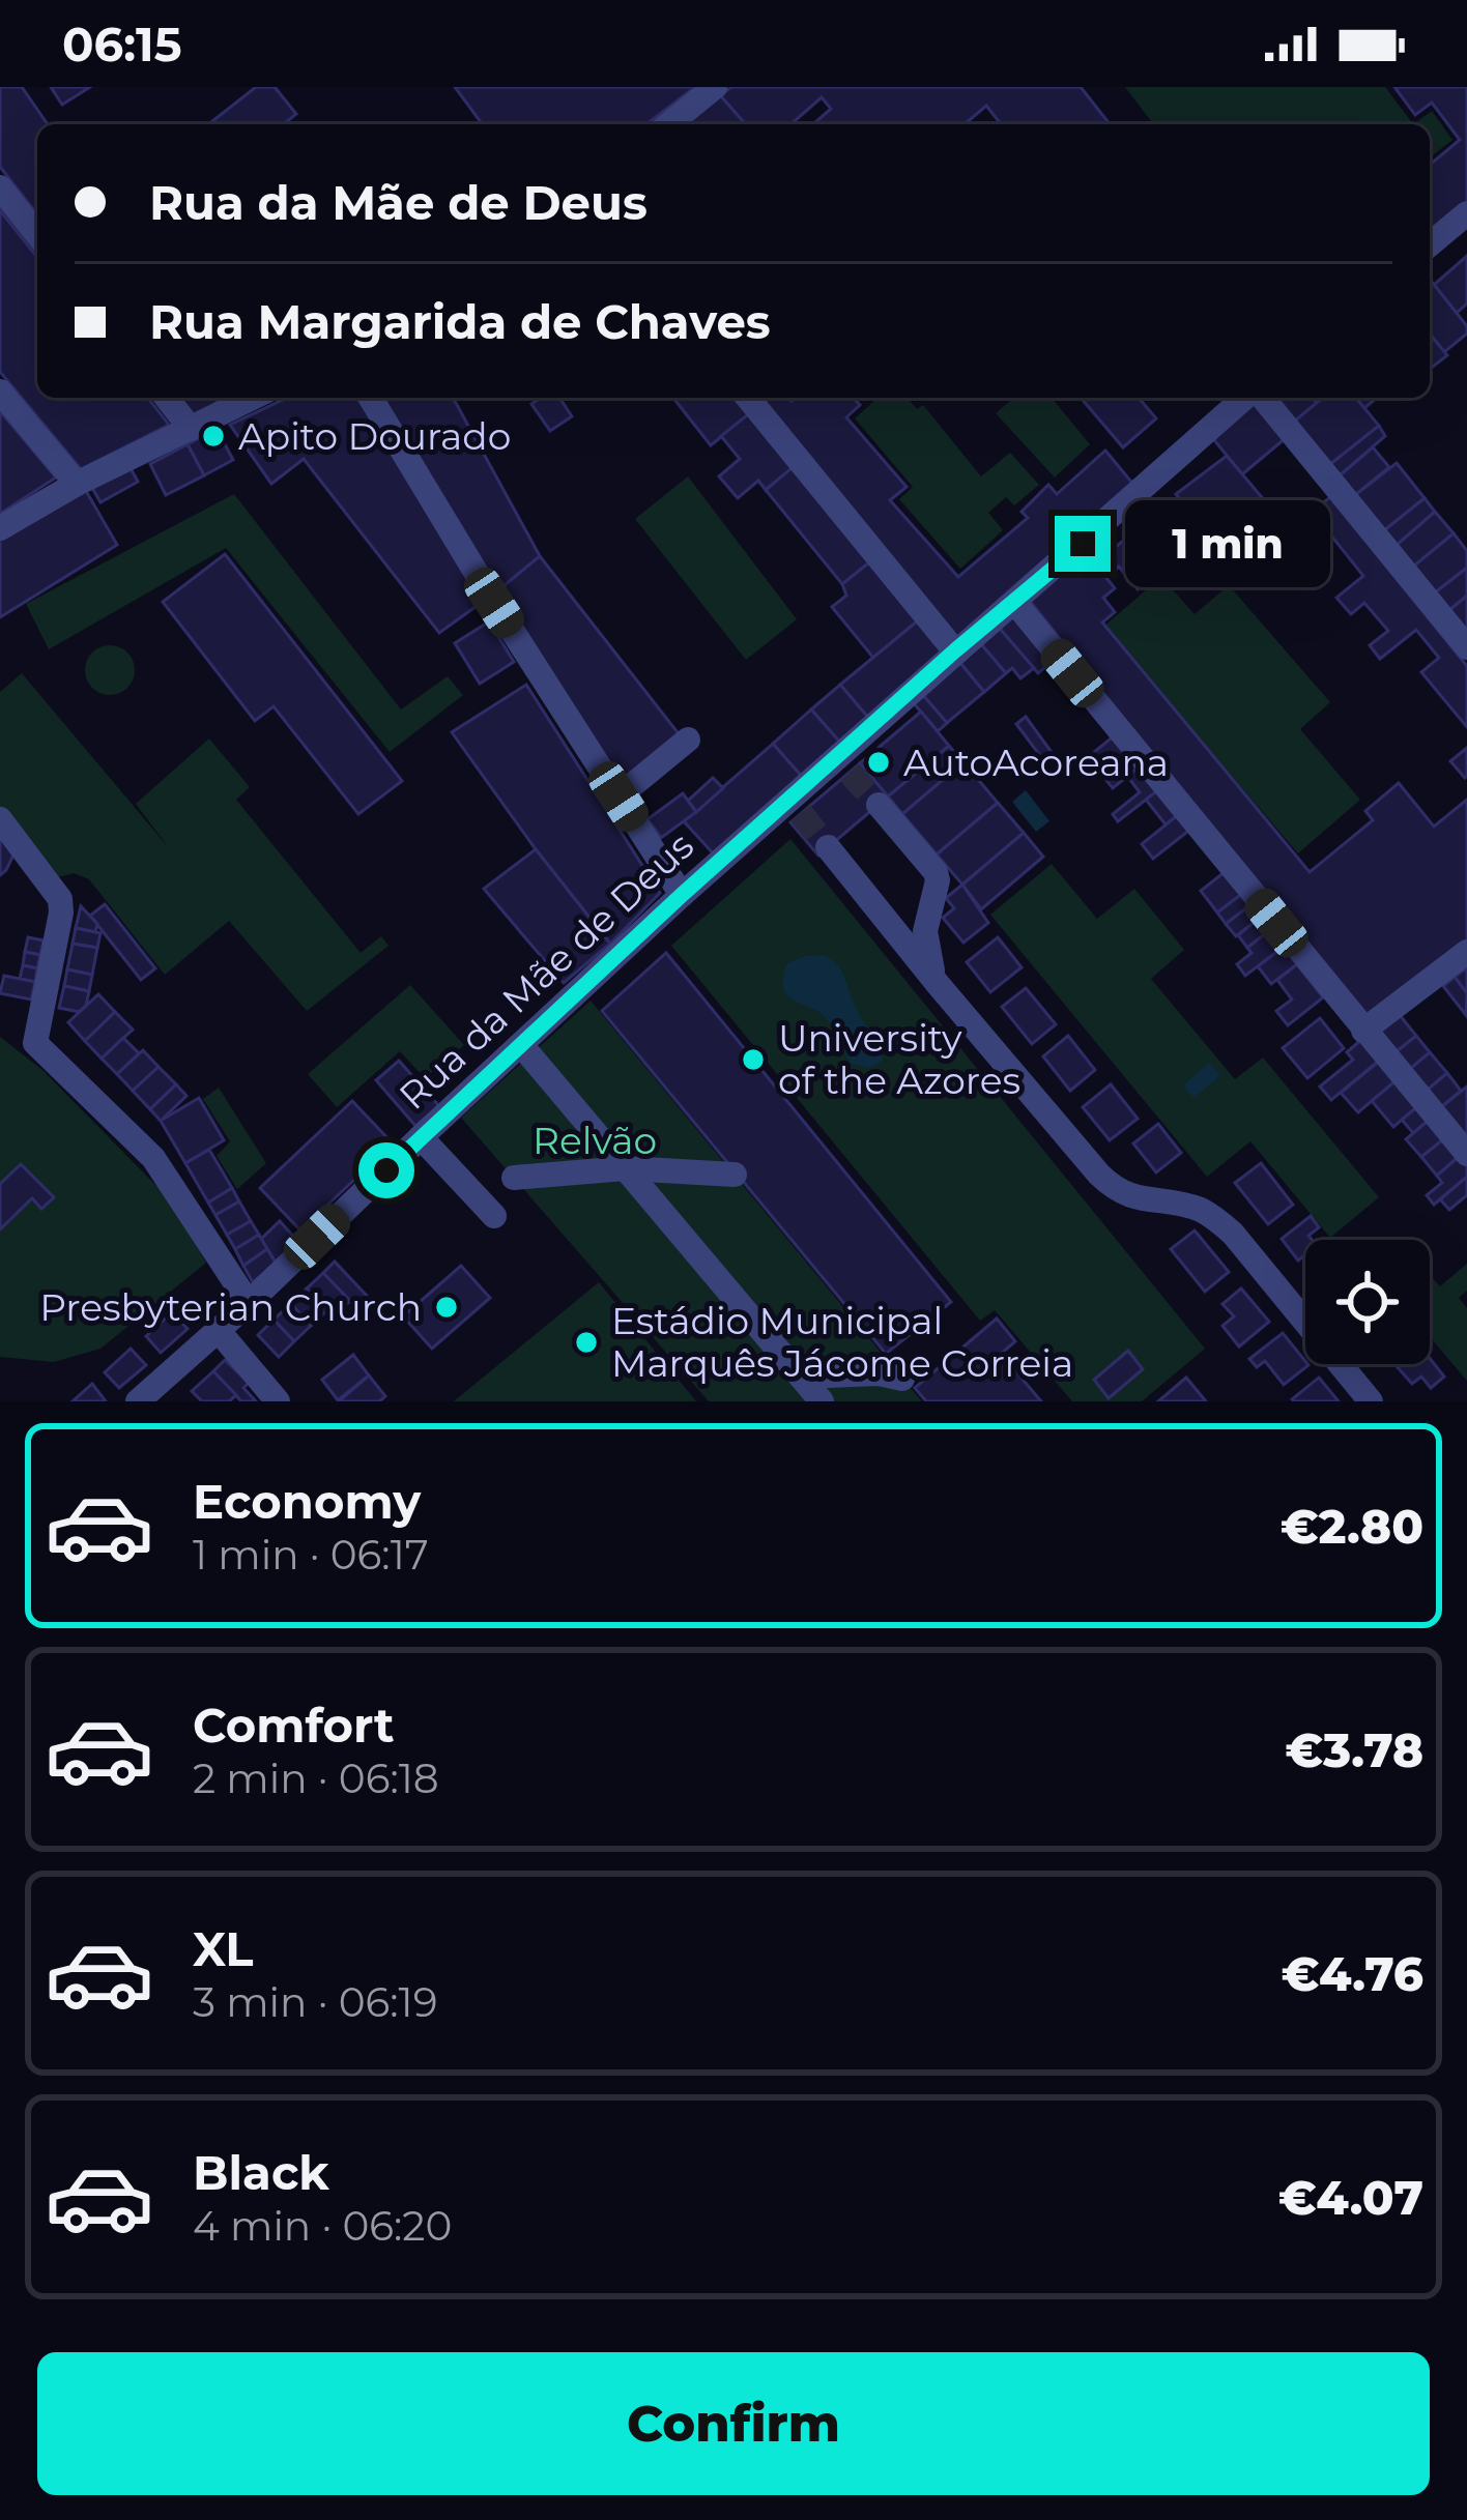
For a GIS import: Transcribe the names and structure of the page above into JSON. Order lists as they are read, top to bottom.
{
  "streets": {
    "street": ["Rua da Mãe de Deus"]
  },
  "parks": ["Relvão"],
  "places": [
    "Apito Dourado",
    "AutoAcoreana",
    "University of the Azores",
    "Presbyterian Church",
    "Estádio Municipal Marquês Jácome Correia"
  ],
  "page": {
    "status": "06:15",
    "banner": ["Rua da Mãe de Deus", "Rua Margarida de Chaves"],
    "bubble": "1 min",
    "list": [
      {
        "name": "Economy",
        "note": "1 min · 06:17",
        "value": "€2.80"
      },
      {
        "name": "Comfort",
        "note": "2 min · 06:18",
        "value": "€3.78"
      },
      {
        "name": "XL",
        "note": "3 min · 06:19",
        "value": "€4.76"
      },
      {
        "name": "Black",
        "note": "4 min · 06:20",
        "value": "€4.07"
      }
    ],
    "buttons": "Confirm"
  }
}
